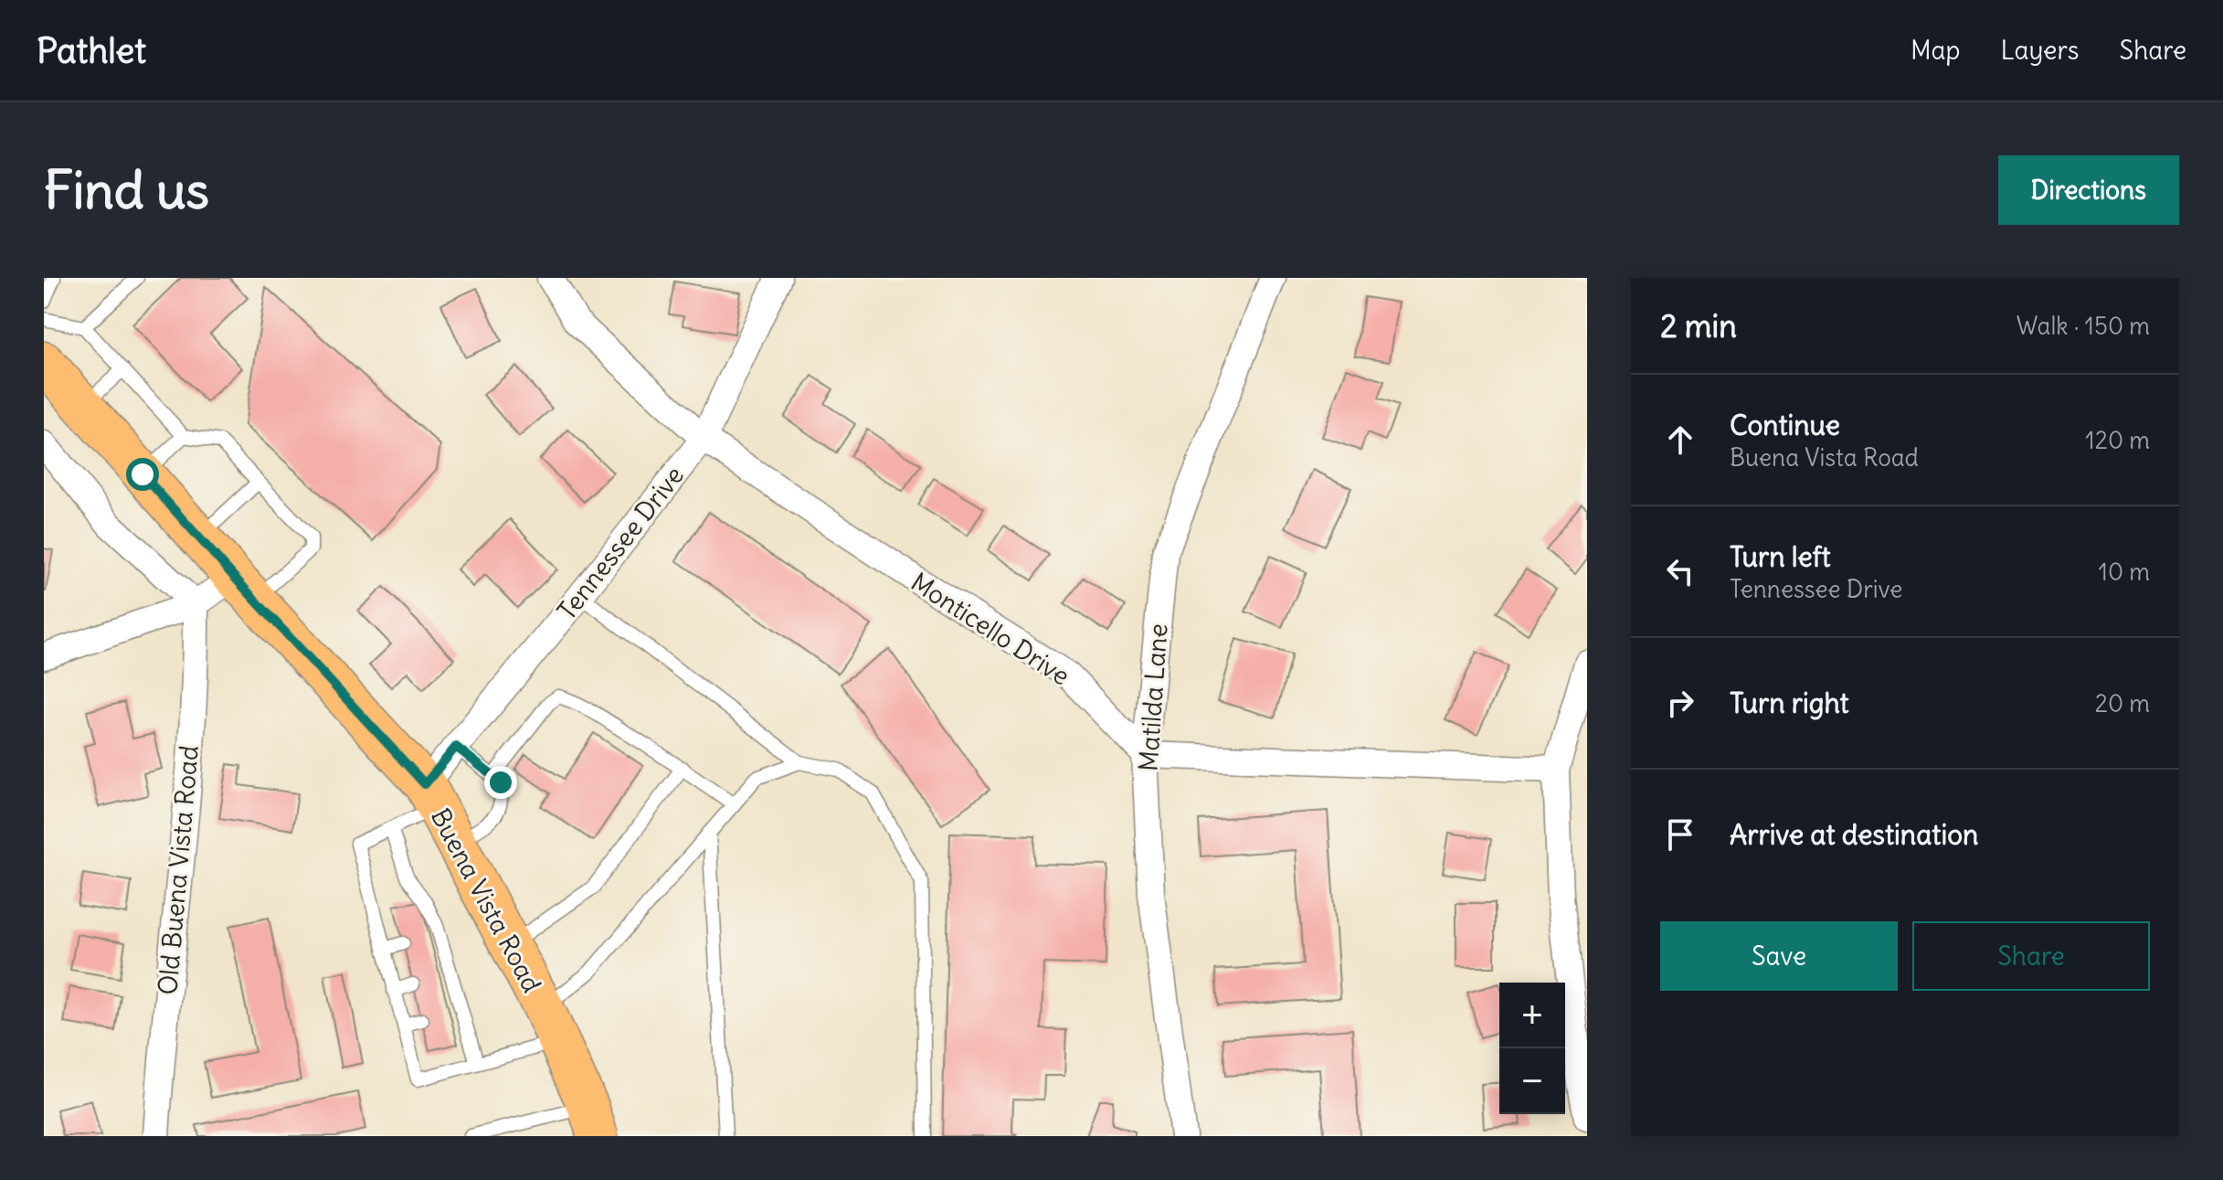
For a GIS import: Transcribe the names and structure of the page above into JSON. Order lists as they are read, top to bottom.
{
  "streets": {
    "main road": ["Buena Vista Road"],
    "street": [
      "Tennessee Drive",
      "Monticello Drive",
      "Matilda Lane",
      "Old Buena Vista Road"
    ]
  },
  "crossings": [
    ["Tennessee Drive", "Monticello Drive"],
    ["Tennessee Drive", "Buena Vista Road"],
    ["Monticello Drive", "Matilda Lane"]
  ],
  "page": {
    "header": "Pathlet",
    "nav": ["Map", "Layers", "Share"],
    "buttons": [
      "Directions",
      ["Save", "Share"]
    ],
    "title": "Find us",
    "heading": ["2 min", "Walk · 150 m"],
    "list": [
      ["Continue", "Buena Vista Road", "120 m"],
      ["Turn left", "Tennessee Drive", "10 m"],
      ["Turn right", "20 m"],
      "Arrive at destination"
    ],
    "map_buttons": ["+", "−"]
  }
}
